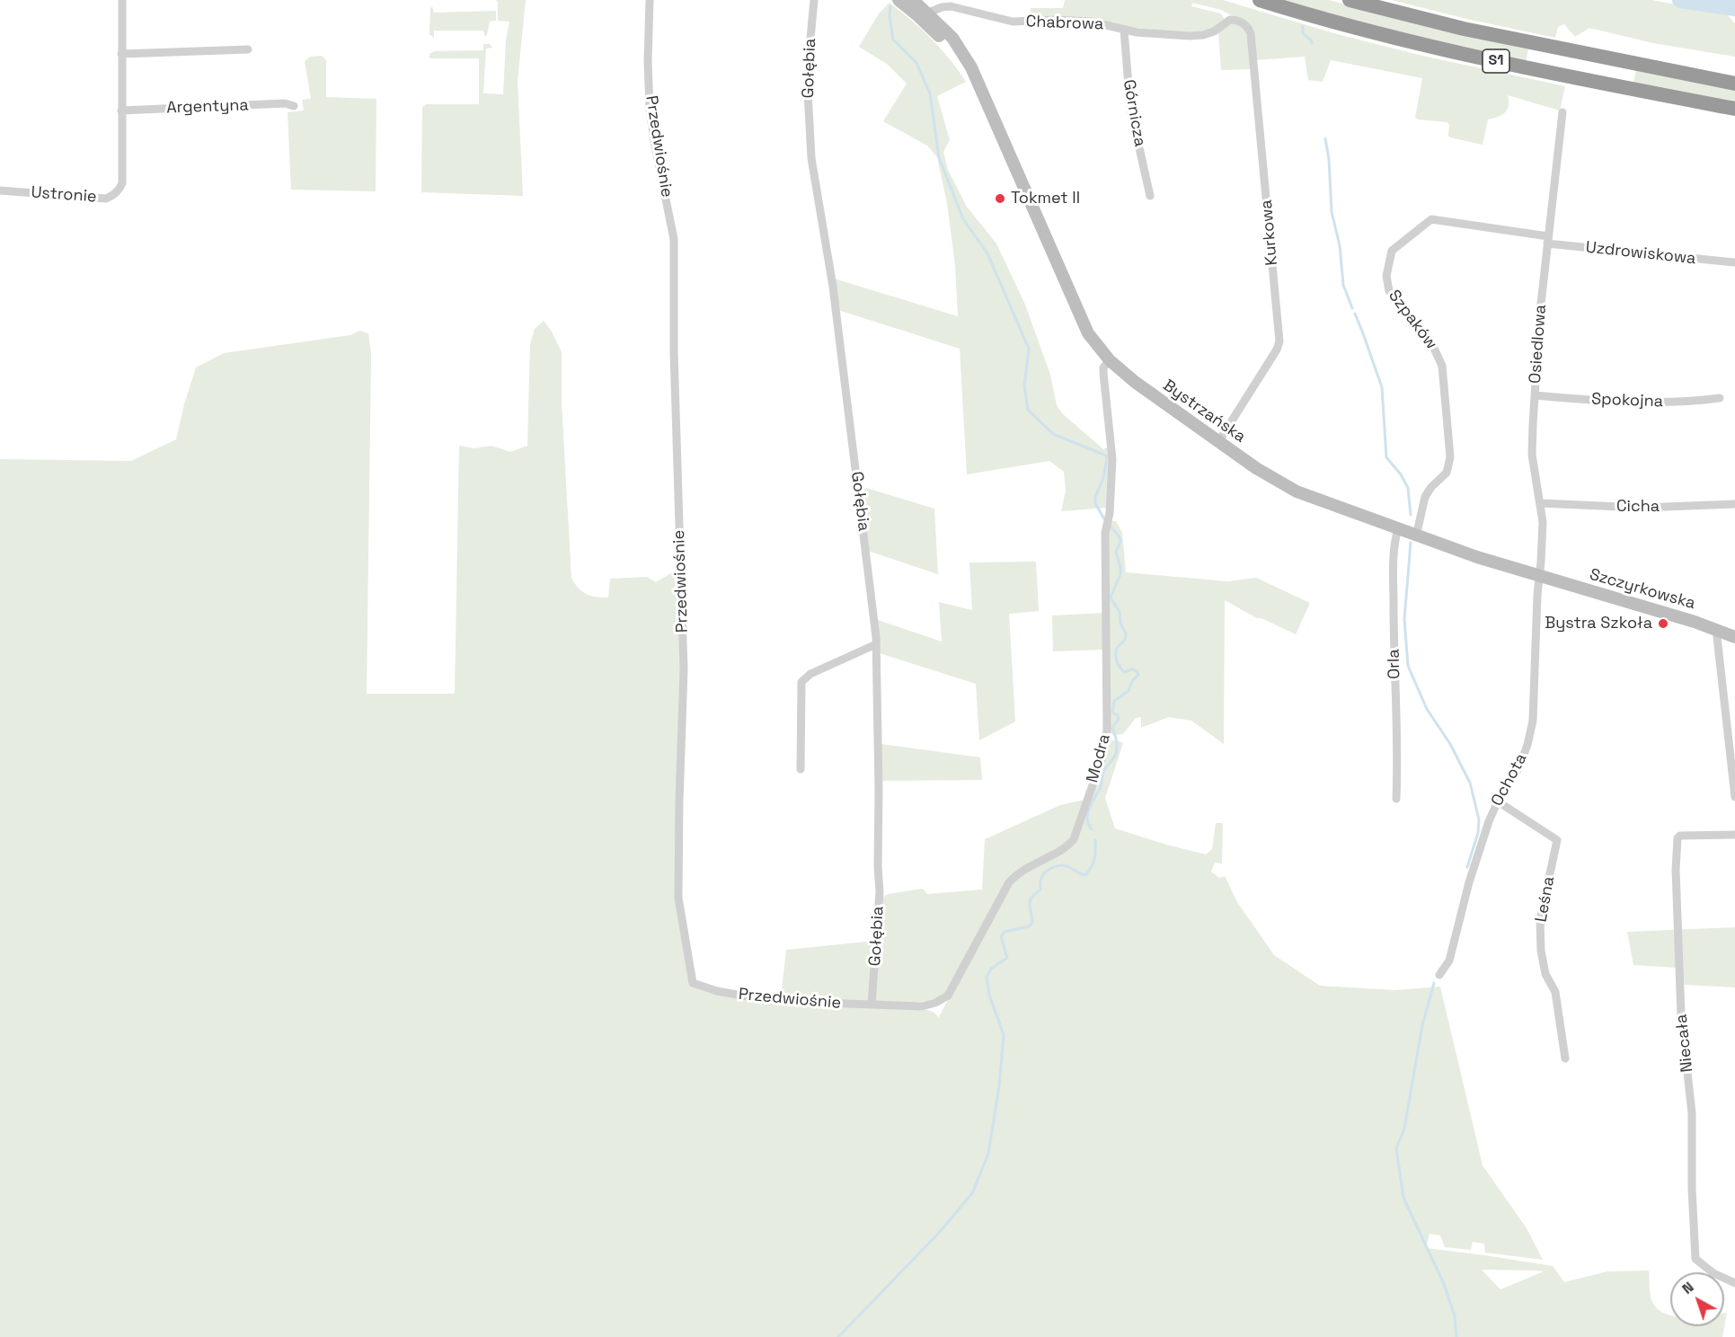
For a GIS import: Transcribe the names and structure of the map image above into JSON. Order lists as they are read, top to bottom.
{
  "streets": {
    "highway": ["S1"],
    "main road": ["Bystrzańska", "Szczyrkowska"],
    "street": [
      "Chabrowa",
      "Gołębia",
      "Argentyna",
      "Górnicza",
      "Przedwiośnie",
      "Ustronie",
      "Kurkowa",
      "Uzdrowiskowa",
      "Szpaków",
      "Osiedlowa",
      "Spokojna",
      "Cicha",
      "Orla",
      "Modra",
      "Ochota",
      "Leśna",
      "Niecała"
    ]
  },
  "crossings": [
    ["Chabrowa", "Górnicza"],
    ["Chabrowa", "Kurkowa"],
    ["Chabrowa", "Bystrzańska"],
    ["Gołębia", "Przedwiośnie"],
    ["Gołębia", "Modra"],
    ["Argentyna", "Ustronie"],
    ["Przedwiośnie", "Modra"],
    ["Kurkowa", "Bystrzańska"],
    ["Uzdrowiskowa", "Szpaków"],
    ["Uzdrowiskowa", "Osiedlowa"],
    ["Szpaków", "Osiedlowa"],
    ["Szpaków", "Bystrzańska"],
    ["Osiedlowa", "Spokojna"],
    ["Osiedlowa", "Bystrzańska"],
    ["Osiedlowa", "Cicha"],
    ["Osiedlowa", "Szczyrkowska"],
    ["Osiedlowa", "Ochota"],
    ["Bystrzańska", "Szczyrkowska"],
    ["Bystrzańska", "Orla"],
    ["Bystrzańska", "Modra"],
    ["Bystrzańska", "Ochota"],
    ["Szczyrkowska", "Ochota"],
    ["Ochota", "Leśna"]
  ],
  "places": ["Tokmet II", "Bystra Szkoła"],
  "north": "top left"
}
